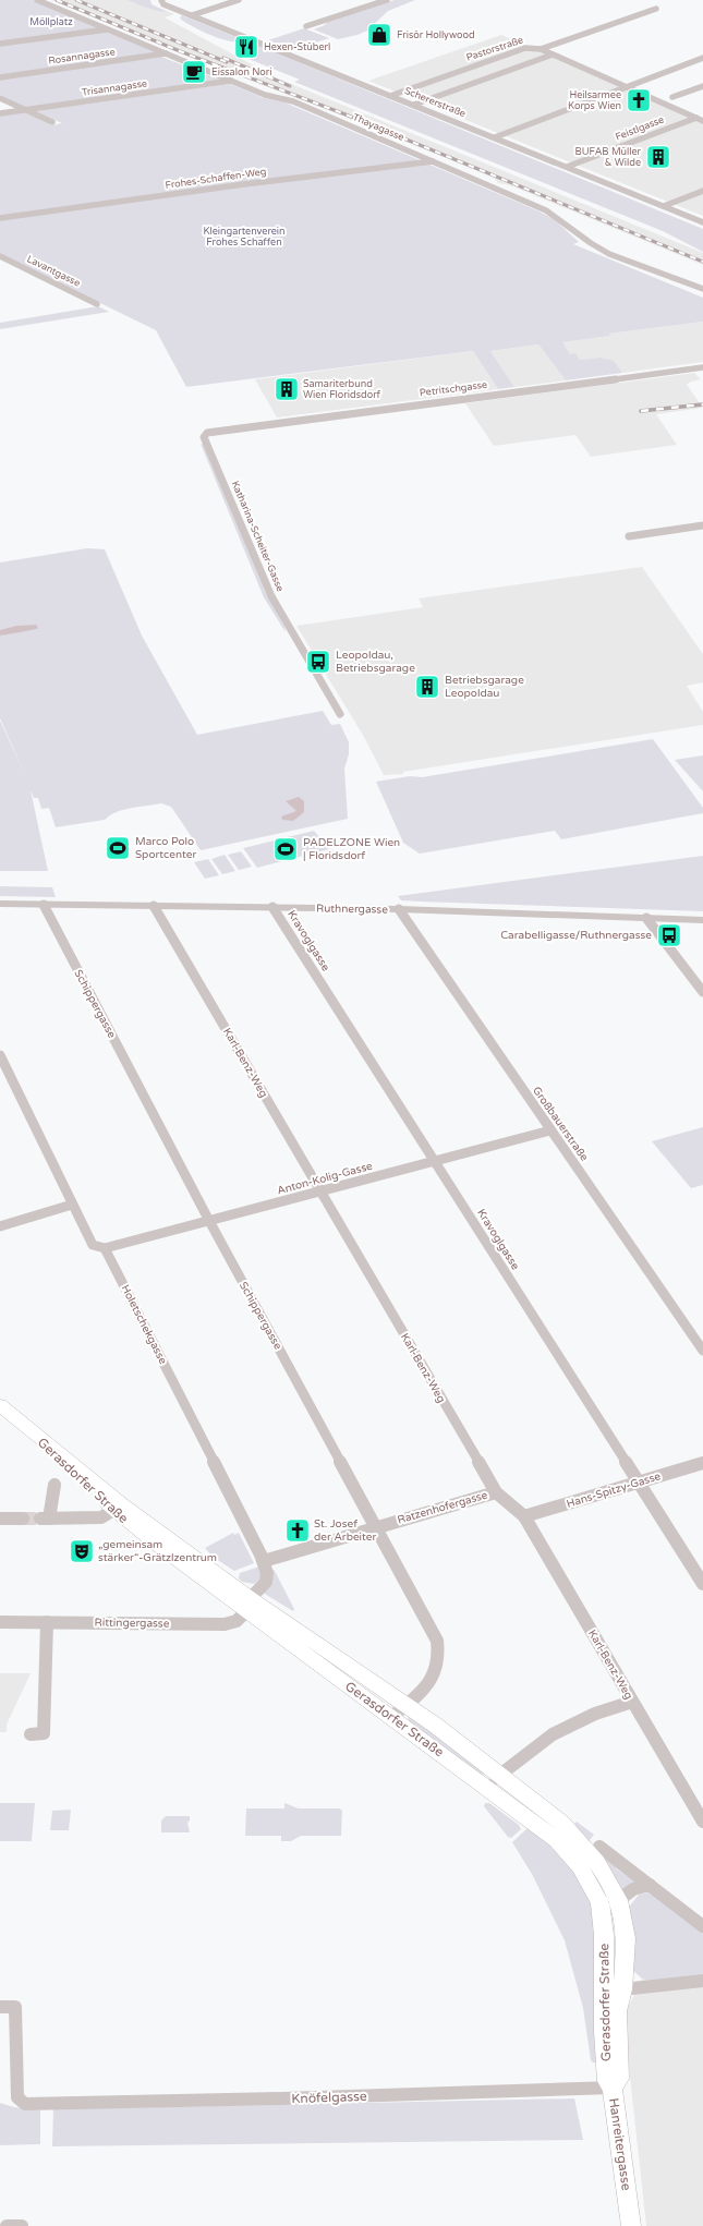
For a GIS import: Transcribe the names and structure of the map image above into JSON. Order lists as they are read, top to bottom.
{
  "streets": {
    "main road": ["Gerasdorfer Straße", "Hanreitergasse"],
    "street": [
      "Pastorstraße",
      "Rosannagasse",
      "Trisannagasse",
      "Schererstraße",
      "Thayagasse",
      "Feistlgasse",
      "Frohes-Schaffen-Weg",
      "Lavantgasse",
      "Petritschgasse",
      "Katharina-Scheiter-Gasse",
      "Ruthnergasse",
      "Kravoglgasse",
      "Schippergasse",
      "Karl-Benz-Weg",
      "Großbauerstraße",
      "Anton-Kolig-Gasse",
      "Holetschekgasse",
      "Hans-Spitzy-Gasse",
      "Ratzenhofergasse",
      "Rittingergasse",
      "Knöfelgasse"
    ]
  },
  "crossings": [
    ["Pastorstraße", "Schererstraße"],
    ["Rosannagasse", "Thayagasse"],
    ["Trisannagasse", "Thayagasse"],
    ["Schererstraße", "Feistlgasse"],
    ["Thayagasse", "Frohes-Schaffen-Weg"],
    ["Petritschgasse", "Katharina-Scheiter-Gasse"],
    ["Ruthnergasse", "Kravoglgasse"],
    ["Ruthnergasse", "Schippergasse"],
    ["Ruthnergasse", "Karl-Benz-Weg"],
    ["Ruthnergasse", "Großbauerstraße"],
    ["Kravoglgasse", "Anton-Kolig-Gasse"],
    ["Kravoglgasse", "Hans-Spitzy-Gasse"],
    ["Schippergasse", "Anton-Kolig-Gasse"],
    ["Schippergasse", "Gerasdorfer Straße"],
    ["Schippergasse", "Ratzenhofergasse"],
    ["Karl-Benz-Weg", "Anton-Kolig-Gasse"],
    ["Karl-Benz-Weg", "Hans-Spitzy-Gasse"],
    ["Karl-Benz-Weg", "Ratzenhofergasse"],
    ["Großbauerstraße", "Anton-Kolig-Gasse"],
    ["Anton-Kolig-Gasse", "Holetschekgasse"],
    ["Holetschekgasse", "Gerasdorfer Straße"],
    ["Holetschekgasse", "Ratzenhofergasse"],
    ["Holetschekgasse", "Rittingergasse"],
    ["Gerasdorfer Straße", "Rittingergasse"],
    ["Gerasdorfer Straße", "Knöfelgasse"],
    ["Gerasdorfer Straße", "Hanreitergasse"],
    ["Knöfelgasse", "Hanreitergasse"]
  ],
  "parks": ["Möllplatz", "Kleingartenverein Frohes Schaffen"],
  "places": {
    "shop": ["Frisör Hollywood"],
    "restaurant": ["Hexen-Stüberl"],
    "cafe": ["Eissalon Nori"],
    "church": ["Heilsarmee Korps Wien", "St. Josef der Arbeiter"],
    "building": ["BUFAB Müller & Wilde", "Samariterbund Wien Floridsdorf", "Betriebsgarage Leopoldau"],
    "bus stop": ["Leopoldau, Betriebsgarage", "Carabelligasse/Ruthnergasse"],
    "sports": ["Marco Polo Sportcenter", "PADELZONE Wien | Floridsdorf"],
    "theatre": ["„gemeinsam stärker“-Grätzlzentrum"]
  }
}
